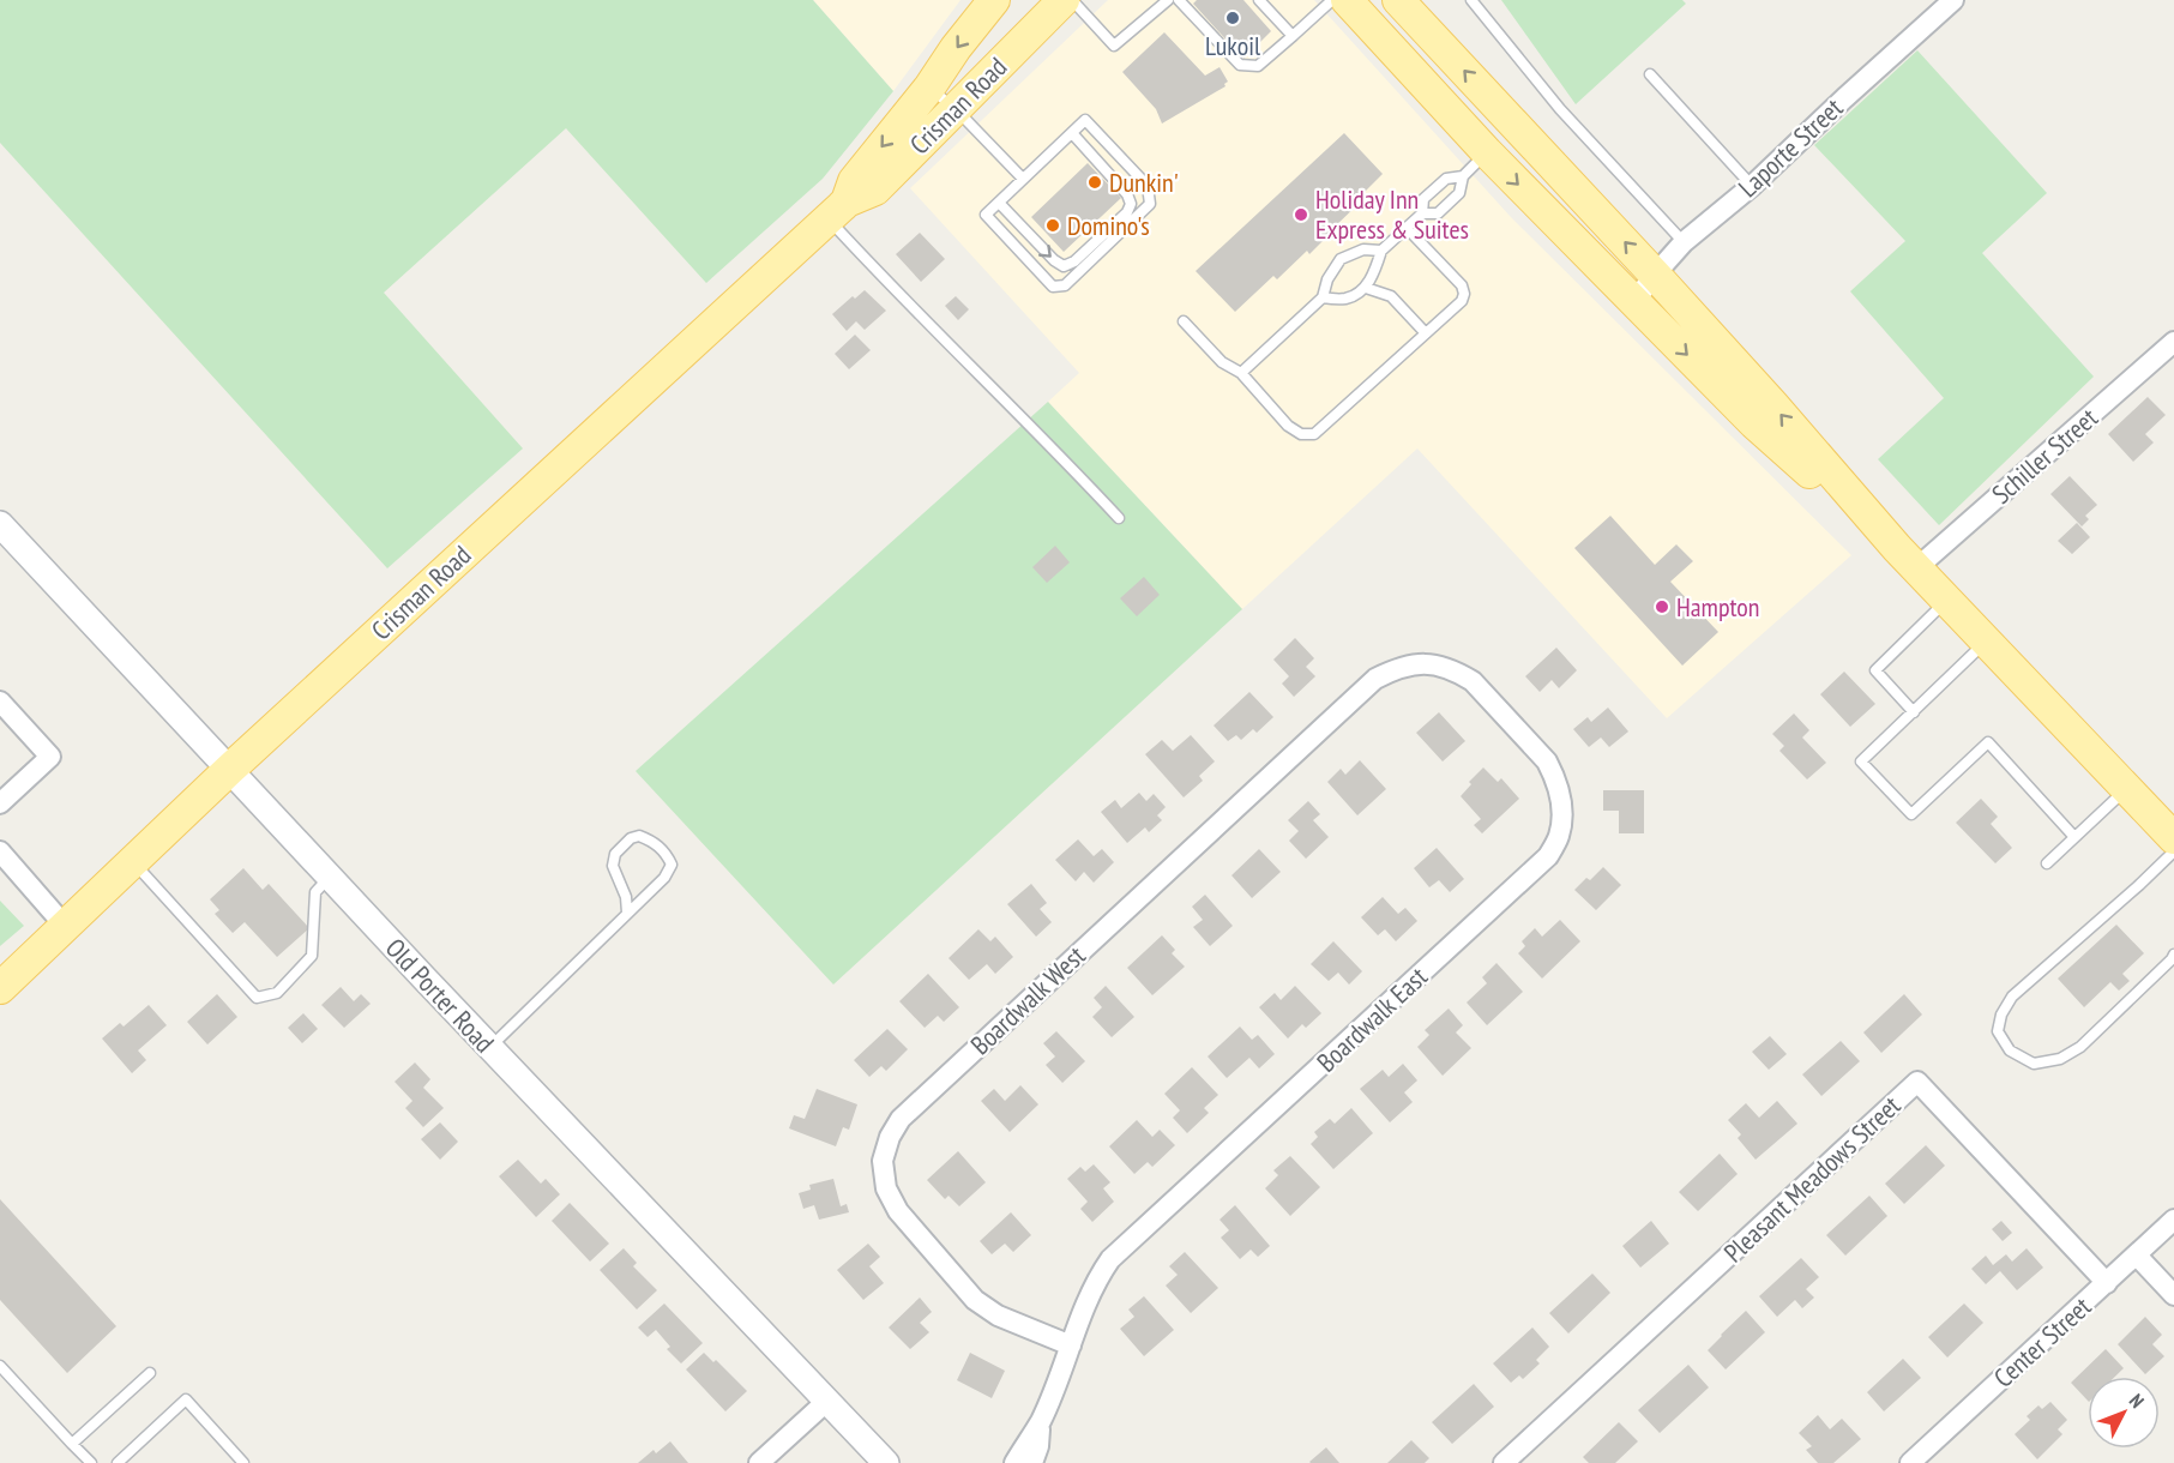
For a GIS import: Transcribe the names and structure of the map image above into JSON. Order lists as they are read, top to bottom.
{
  "streets": {
    "main road": ["Crisman Road"],
    "street": [
      "Laporte Street",
      "Schiller Street",
      "Old Porter Road",
      "Boardwalk West",
      "Boardwalk East",
      "Pleasant Meadows Street",
      "Center Street"
    ]
  },
  "crossings": [
    ["Crisman Road", "Old Porter Road"],
    ["Boardwalk West", "Boardwalk East"],
    ["Pleasant Meadows Street", "Center Street"]
  ],
  "places": [
    "Lukoil",
    "Dunkin'",
    "Holiday Inn Express & Suites",
    "Domino's",
    "Hampton"
  ],
  "north": "top right"
}
